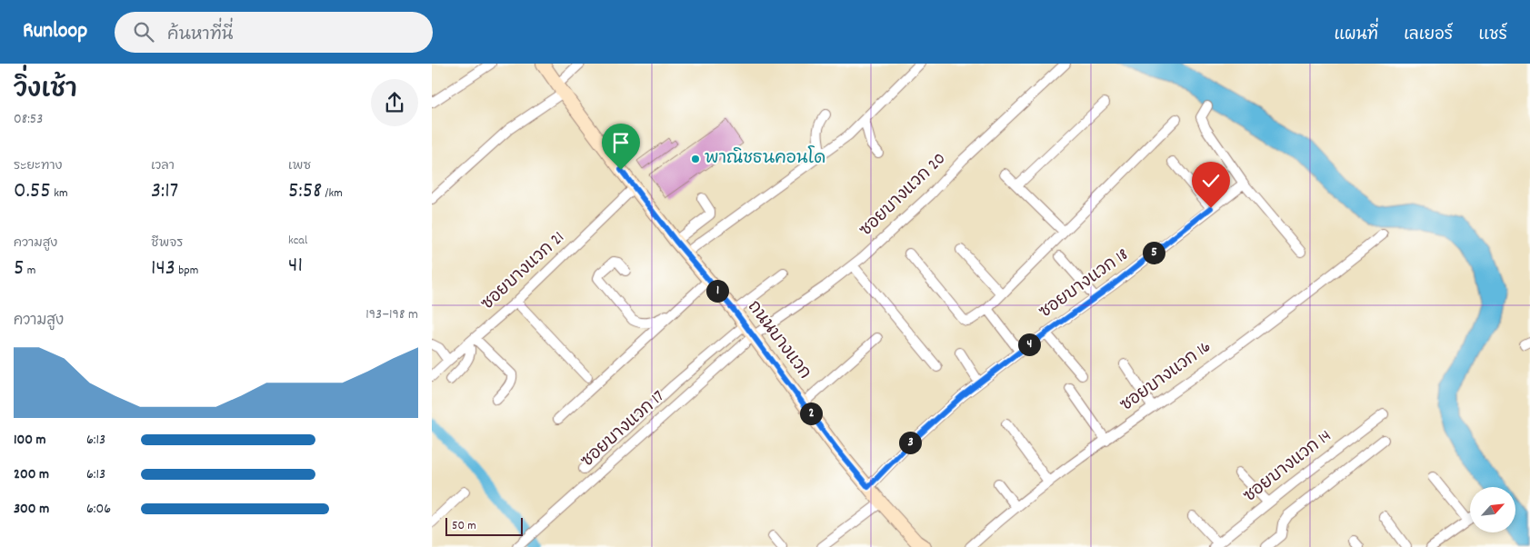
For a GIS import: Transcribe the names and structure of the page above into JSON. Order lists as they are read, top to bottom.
{
  "streets": {
    "main road": ["ถนนบางแวก"],
    "street": [
      "ซอยบางแวก 20",
      "ซอยบางแวก 21",
      "ซอยบางแวก 18",
      "ซอยบางแวก 16",
      "ซอยบางแวก 17",
      "ซอยบางแวก 14"
    ]
  },
  "crossings": [
    ["ซอยบางแวก 20", "ถนนบางแวก"],
    ["ซอยบางแวก 20", "ซอยบางแวก 17"],
    ["ซอยบางแวก 21", "ถนนบางแวก"],
    ["ซอยบางแวก 18", "ถนนบางแวก"],
    ["ถนนบางแวก", "ซอยบางแวก 17"]
  ],
  "places": ["พาณิชธนคอนโด"],
  "scale_bar": "50 m",
  "north": "top right",
  "page": {
    "header": "Runloop",
    "search": "ค้นหาที่นี่",
    "nav": ["แผนที่", "เลเยอร์", "แชร์"],
    "heading": ["วิ่งเช้า", "08:53"],
    "stats": [
      ["ระยะทาง", "0.55 km"],
      ["เวลา", "3:17"],
      ["เพซ", "5:58 /km"],
      ["ความสูง", "5 m"],
      ["ชีพจร", "143 bpm"],
      ["kcal", "41"]
    ],
    "pins": [
      "5",
      "1",
      "4",
      "2",
      "3"
    ],
    "chart": ["ความสูง", "193–198 m"],
    "list": [
      {
        "name": "100 m",
        "note": "6:13"
      },
      {
        "name": "200 m",
        "note": "6:13"
      },
      {
        "name": "300 m",
        "note": "6:06"
      }
    ],
    "scale": "50 m"
  }
}
